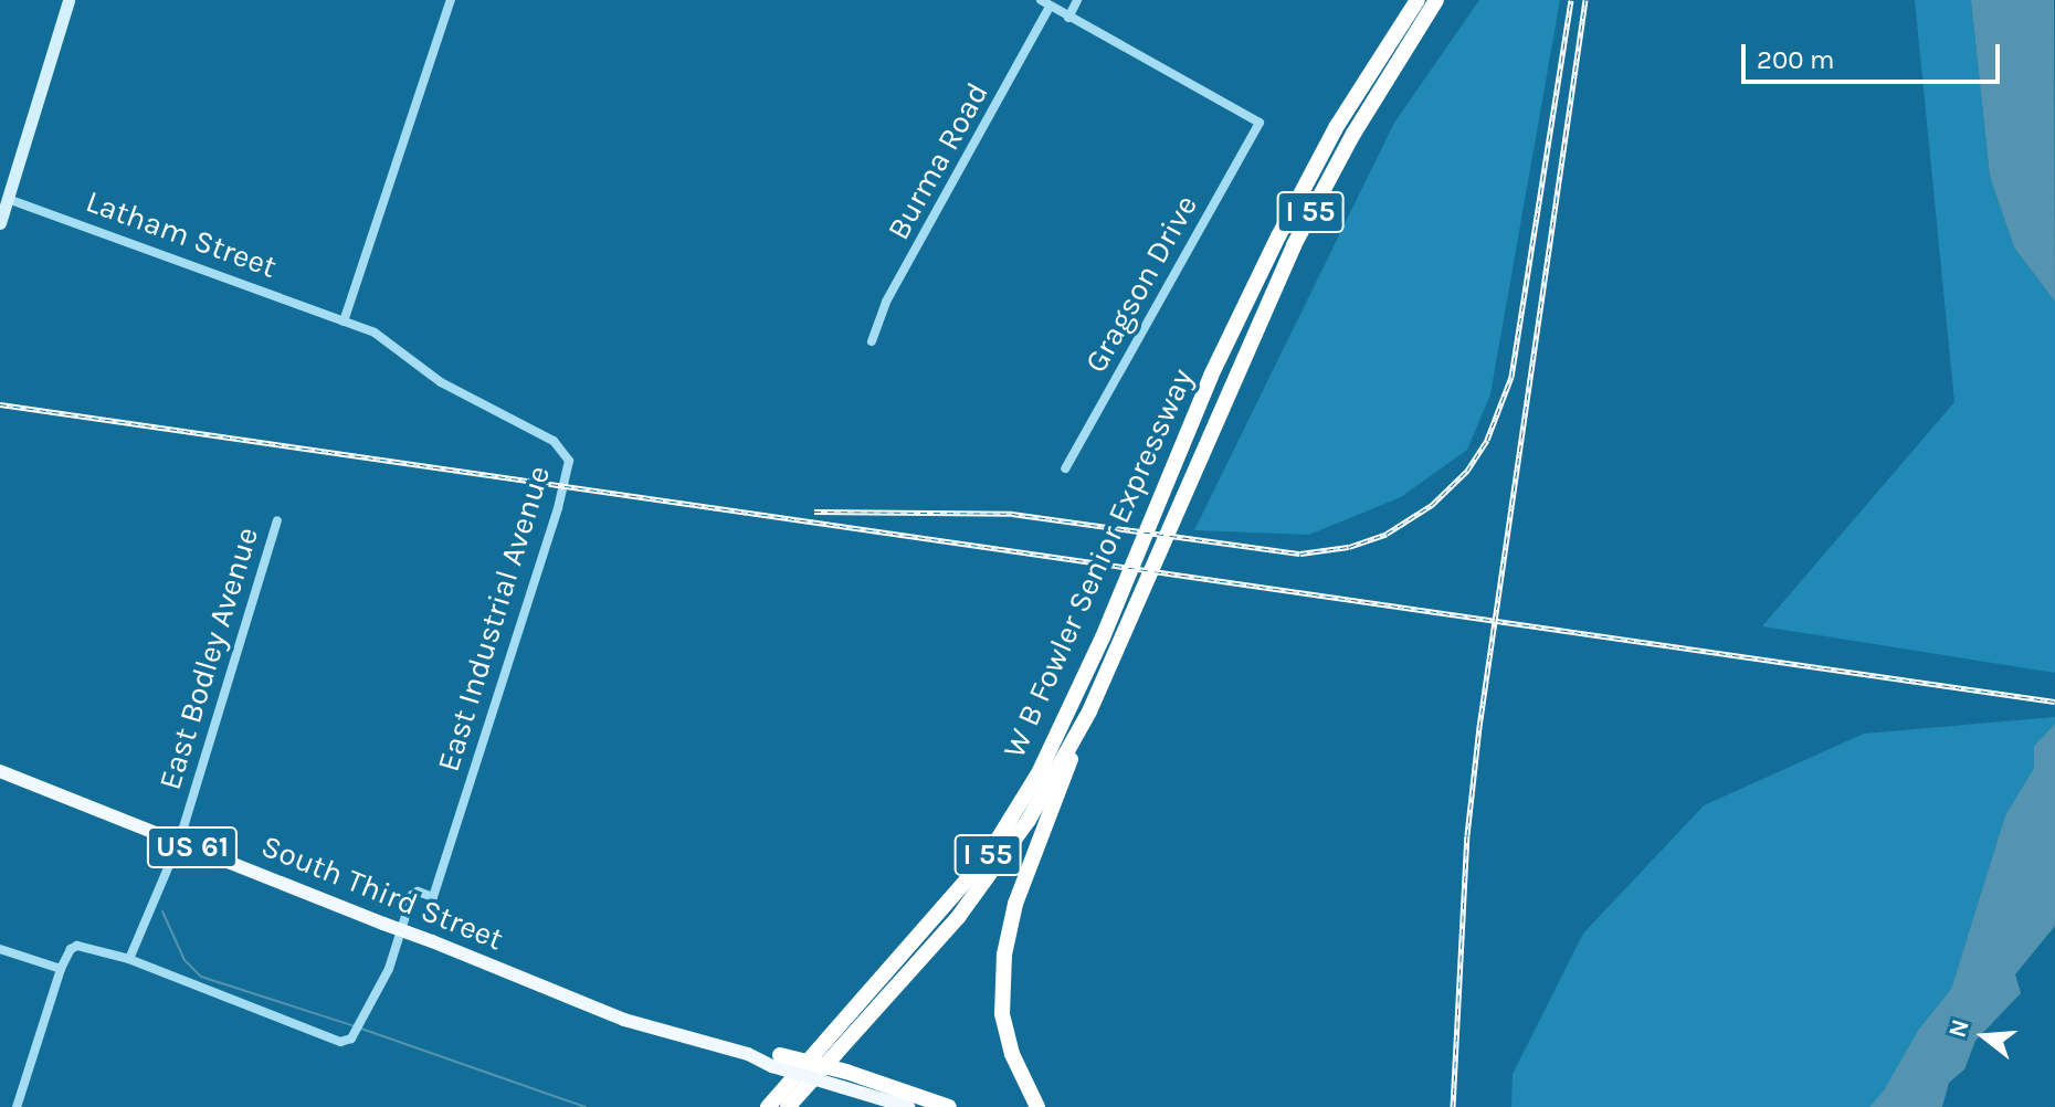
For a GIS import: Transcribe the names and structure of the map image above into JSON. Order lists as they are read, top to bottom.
{
  "streets": {
    "highway": [
      "I 55",
      "W B Fowler Senior Expressway",
      "US 61",
      "South Third Street"
    ],
    "street": [
      "Burma Road",
      "Latham Street",
      "Gragson Drive",
      "East Industrial Avenue",
      "East Bodley Avenue"
    ]
  },
  "crossings": [
    ["Latham Street", "East Industrial Avenue"],
    ["East Industrial Avenue", "East Bodley Avenue"],
    ["East Bodley Avenue", "South Third Street"]
  ],
  "scale_bar": "200 m",
  "north": "left"
}
